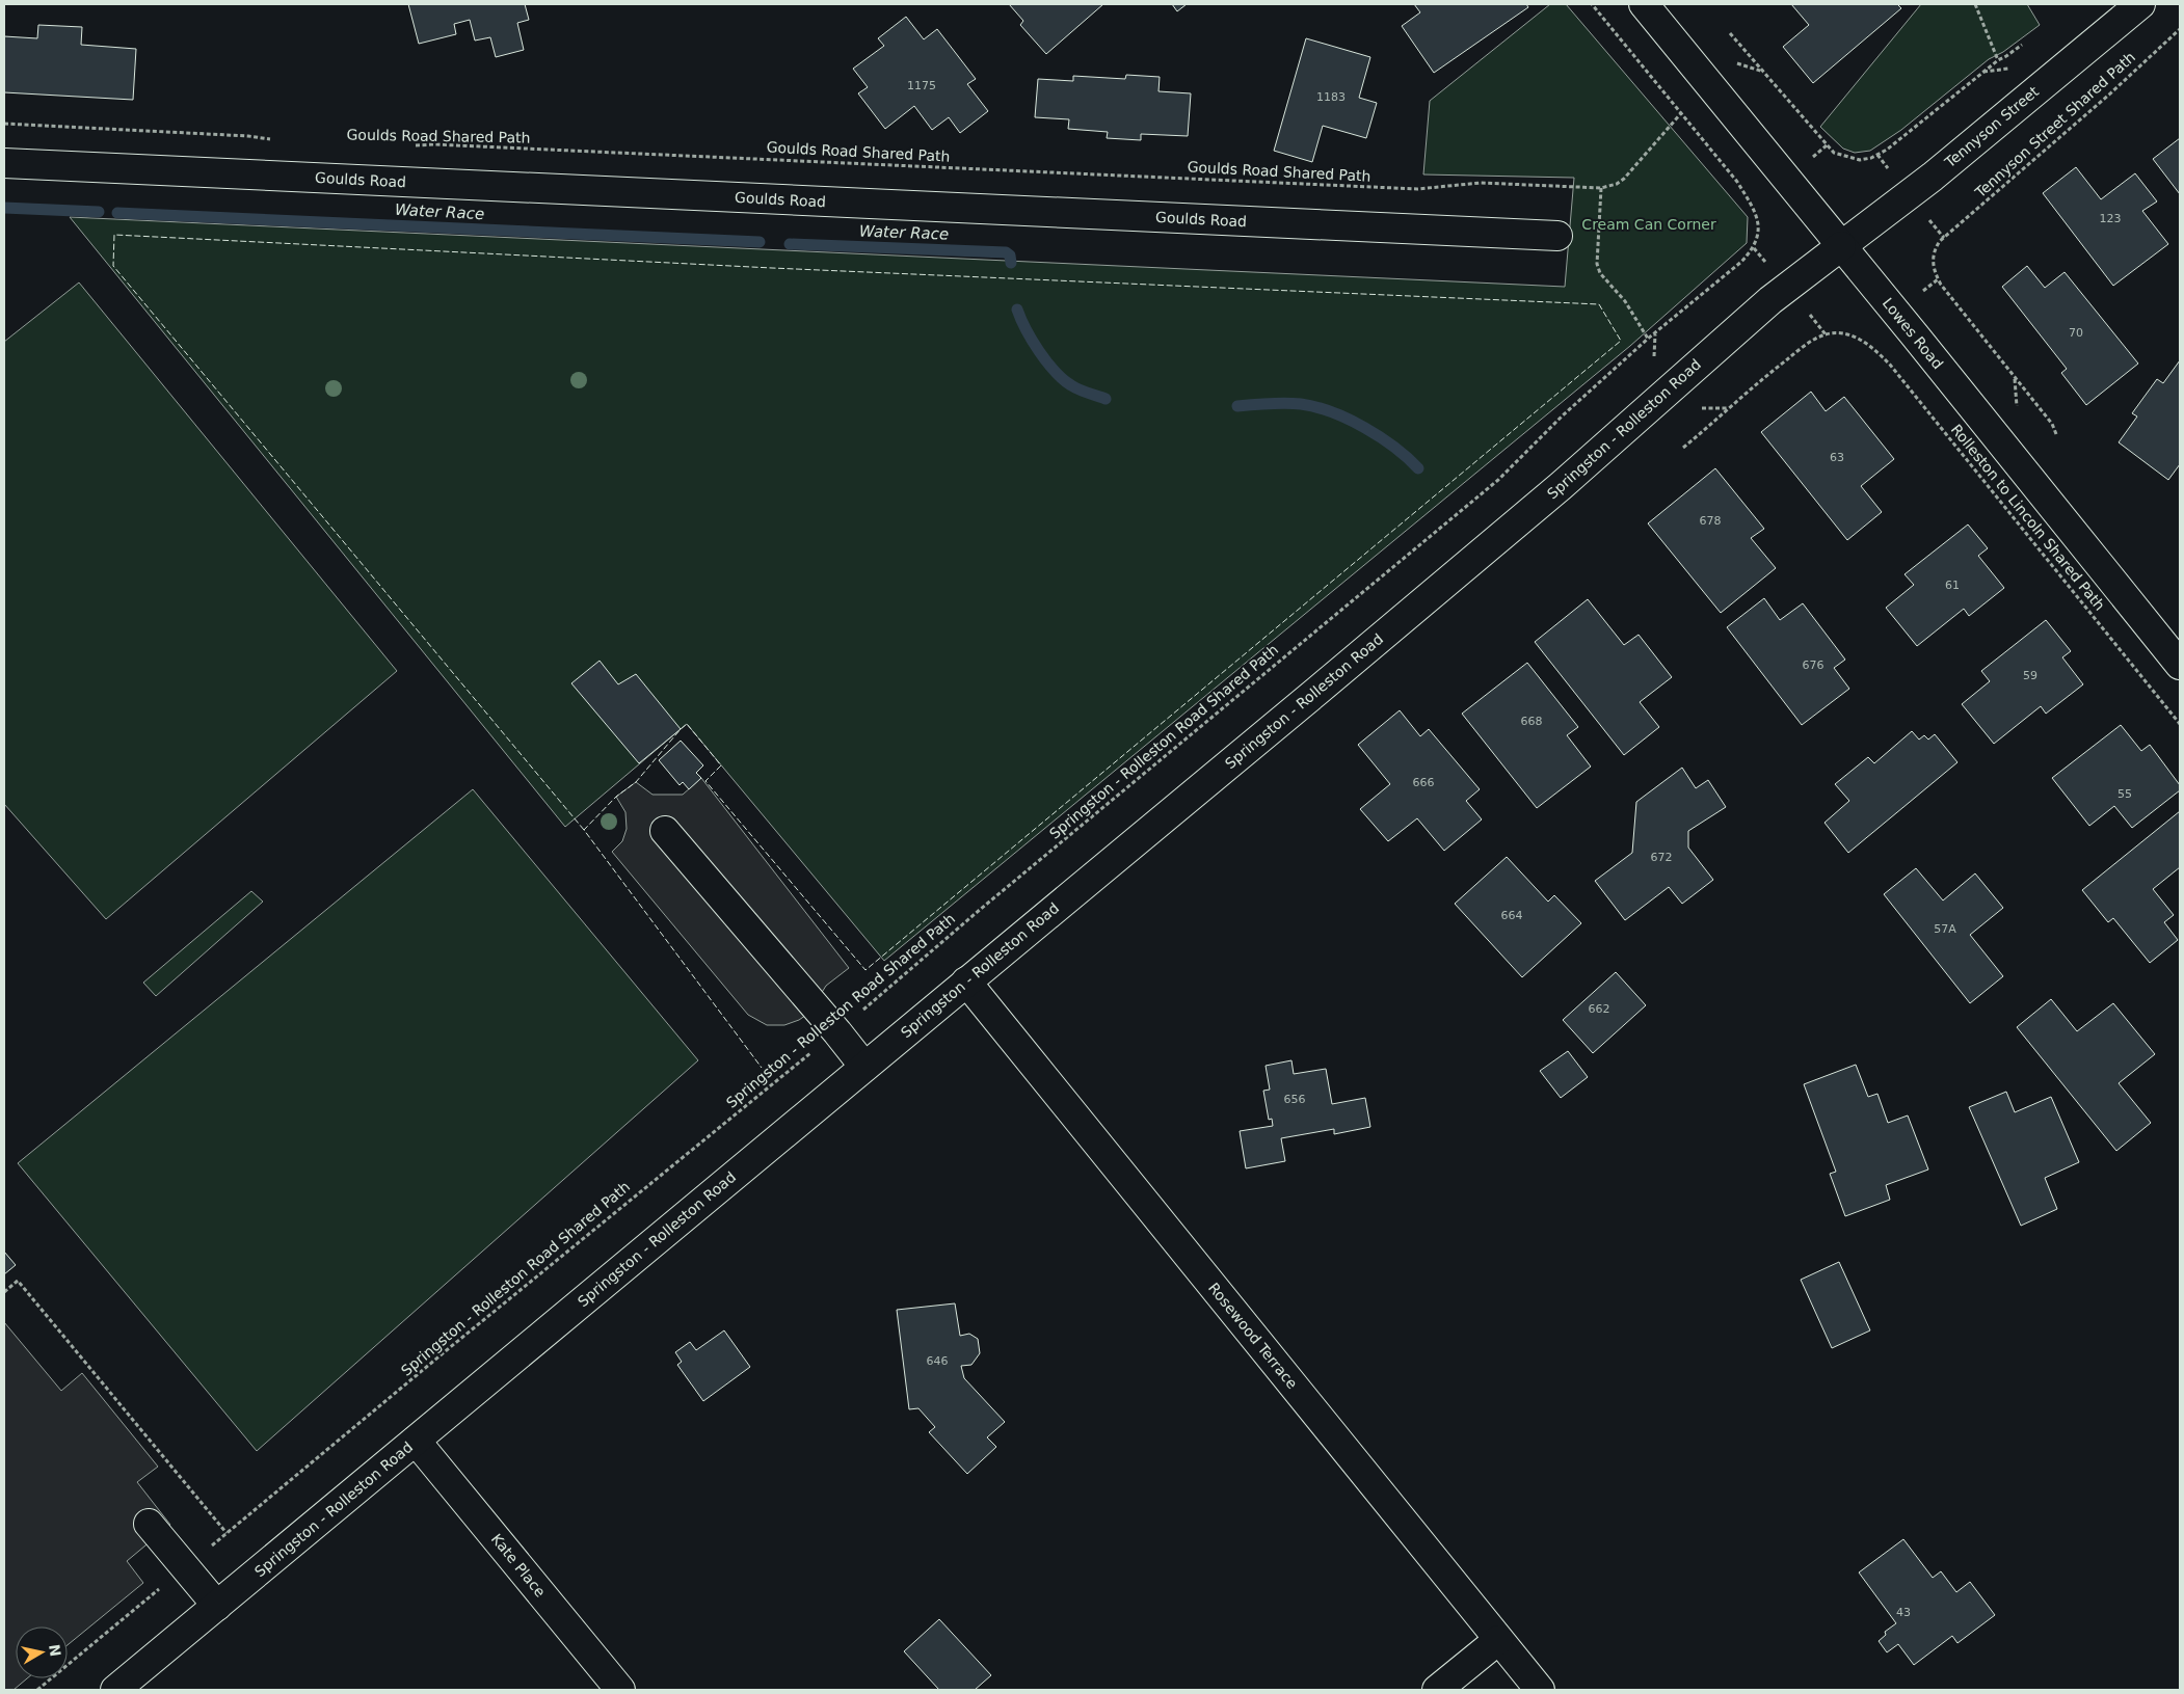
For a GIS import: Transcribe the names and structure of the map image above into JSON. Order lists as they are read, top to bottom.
{
  "streets": {
    "street": [
      "Tennyson Street",
      "Goulds Road",
      "Lowes Road",
      "Springston - Rolleston Road",
      "Rosewood Terrace",
      "Kate Place"
    ],
    "path": [
      "Tennyson Street Shared Path",
      "Goulds Road Shared Path",
      "Rolleston to Lincoln Shared Path",
      "Springston - Rolleston Road Shared Path"
    ]
  },
  "crossings": [
    ["Tennyson Street", "Lowes Road"],
    ["Tennyson Street", "Springston - Rolleston Road"],
    ["Lowes Road", "Springston - Rolleston Road"],
    ["Springston - Rolleston Road", "Rosewood Terrace"],
    ["Springston - Rolleston Road", "Kate Place"]
  ],
  "water": ["Water Race"],
  "parks": ["Cream Can Corner"],
  "house_numbers": [
    "1175",
    "1183",
    "123",
    "70",
    "63",
    "678",
    "61",
    "676",
    "59",
    "668",
    "666",
    "55",
    "672",
    "664",
    "57A",
    "662",
    "656",
    "646",
    "43"
  ],
  "north": "right"
}
